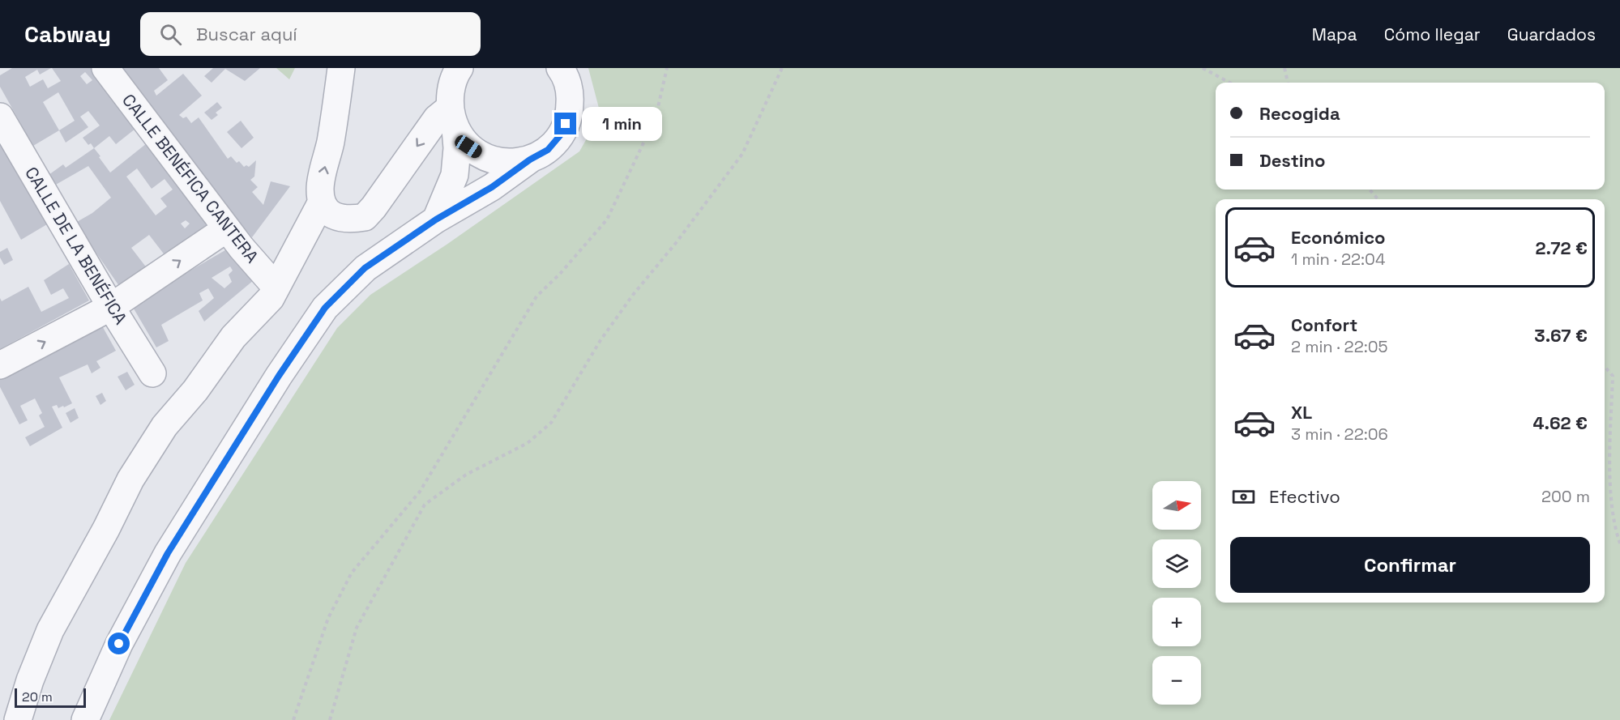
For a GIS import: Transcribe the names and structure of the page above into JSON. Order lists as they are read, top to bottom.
{
  "streets": {
    "street": ["CALLE BENÉFICA CANTERA", "CALLE DE LA BENÉFICA"]
  },
  "scale_bar": "20 m",
  "north": "right",
  "page": {
    "header": "Cabway",
    "search": "Buscar aquí",
    "nav": ["Mapa", "Cómo llegar", "Guardados"],
    "banner": ["Recogida", "Destino"],
    "bubble": "1 min",
    "list": [
      {
        "name": "Económico",
        "note": "1 min · 22:04",
        "value": "2.72 €"
      },
      {
        "name": "Confort",
        "note": "2 min · 22:05",
        "value": "3.67 €"
      },
      {
        "name": "XL",
        "note": "3 min · 22:06",
        "value": "4.62 €"
      }
    ],
    "pay": ["Efectivo", "200 m"],
    "map_buttons": ["+", "−"],
    "buttons": "Confirmar",
    "scale": "20 m"
  }
}
